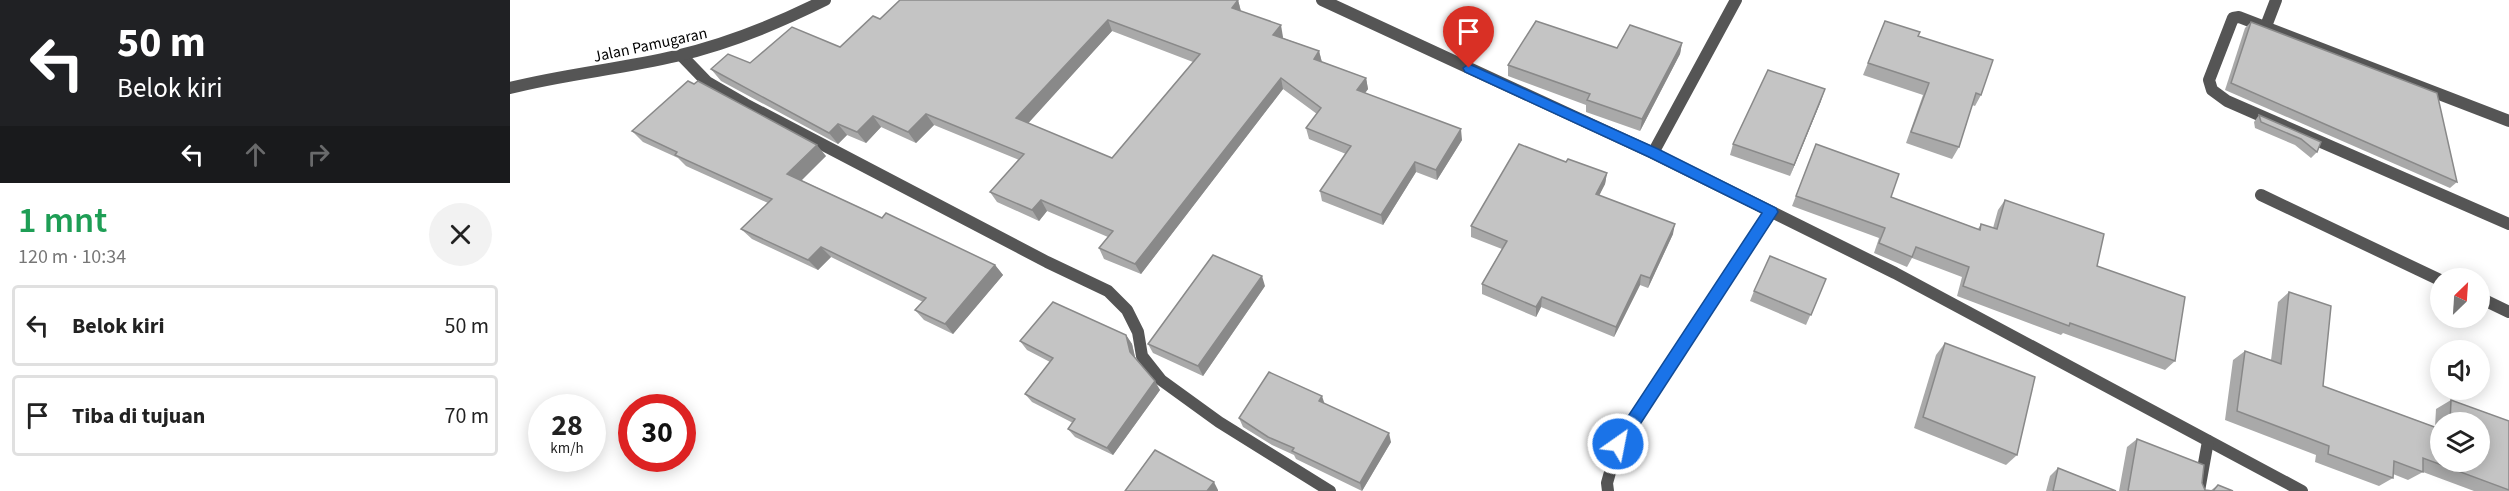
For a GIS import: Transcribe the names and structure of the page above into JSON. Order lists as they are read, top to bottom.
{
  "streets": {
    "street": ["Jalan Pamugaran"]
  },
  "north": "top right",
  "page": {
    "turn": ["50 m", "Belok kiri"],
    "heading": ["1 mnt", "120 m · 10:34"],
    "list": [
      {
        "name": "Belok kiri",
        "value": "50 m"
      },
      {
        "name": "Tiba di tujuan",
        "value": "70 m"
      }
    ],
    "speed": "28 km/h",
    "limit": "30"
  }
}
